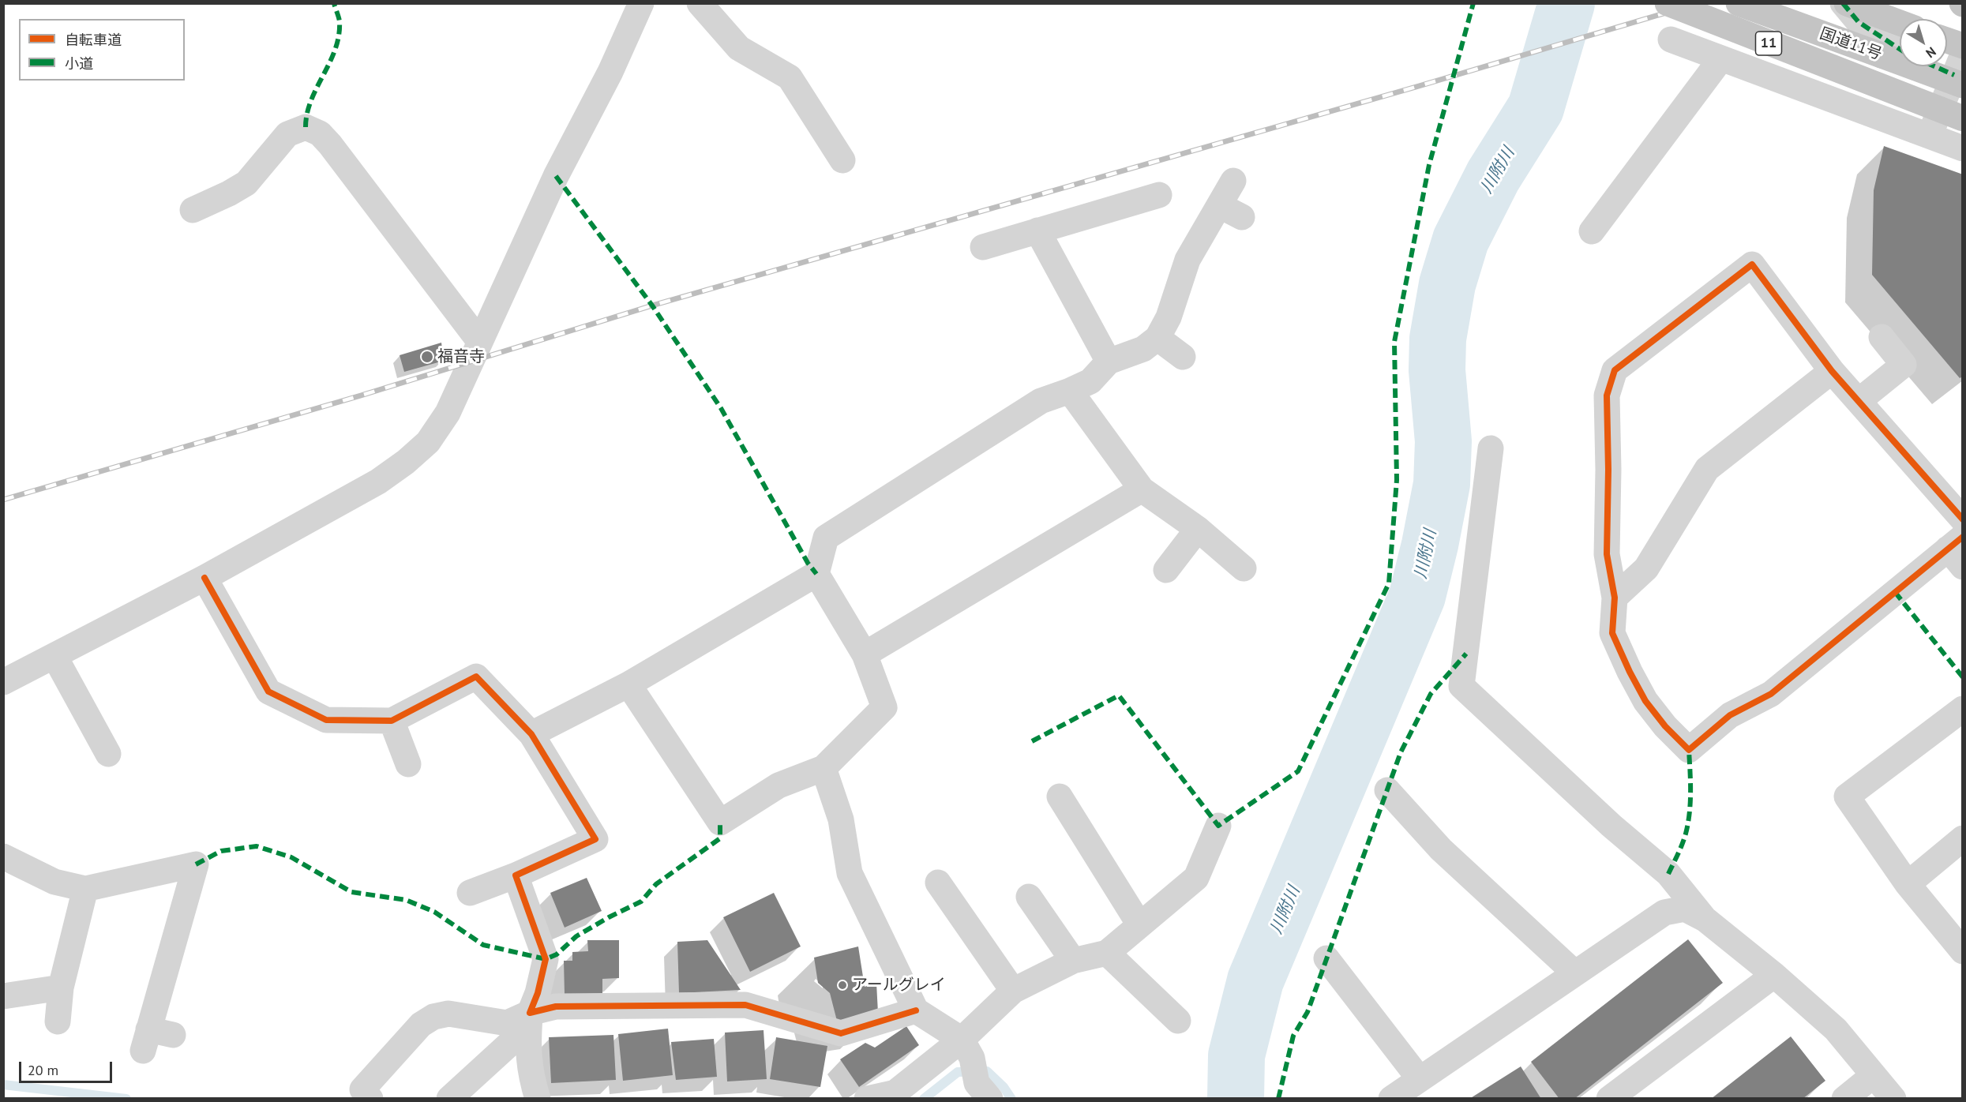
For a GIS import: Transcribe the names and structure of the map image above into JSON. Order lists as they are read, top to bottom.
{
  "streets": {
    "highway": ["11", "国道11号"]
  },
  "water": ["川附川"],
  "places": ["福音寺", "アールグレイ"],
  "legend": ["自転車道", "小道"],
  "scale_bar": "20 m",
  "north": "bottom right"
}
